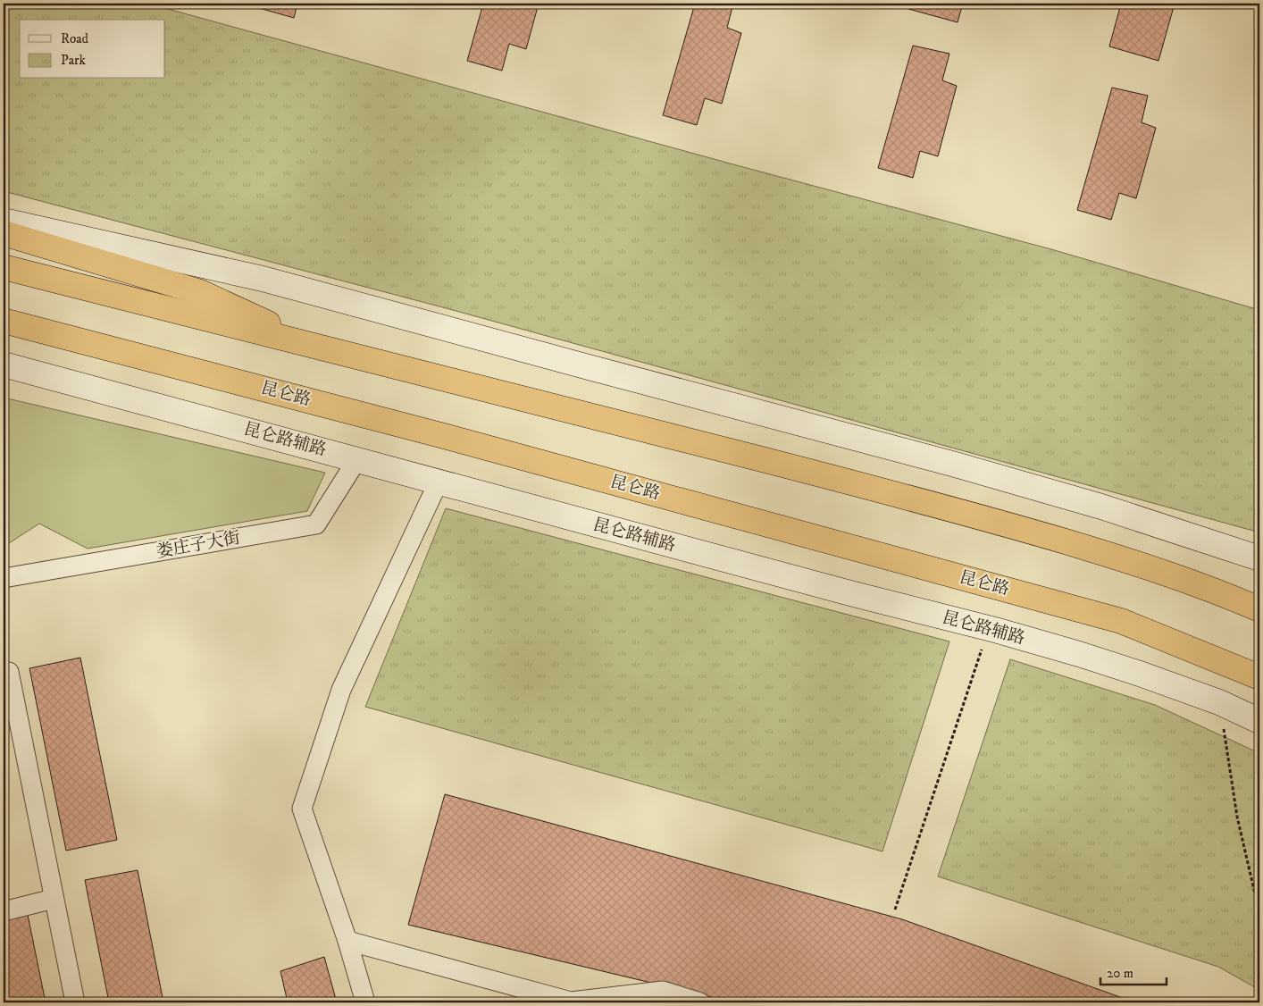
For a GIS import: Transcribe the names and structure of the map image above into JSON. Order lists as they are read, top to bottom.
{
  "streets": {
    "highway": ["昆仑路"],
    "main road": ["昆仑路辅路"],
    "street": ["娄庄子大街"]
  },
  "crossings": [
    ["昆仑路辅路", "娄庄子大街"]
  ],
  "legend": ["Road", "Park"],
  "scale_bar": "20 m"
}
